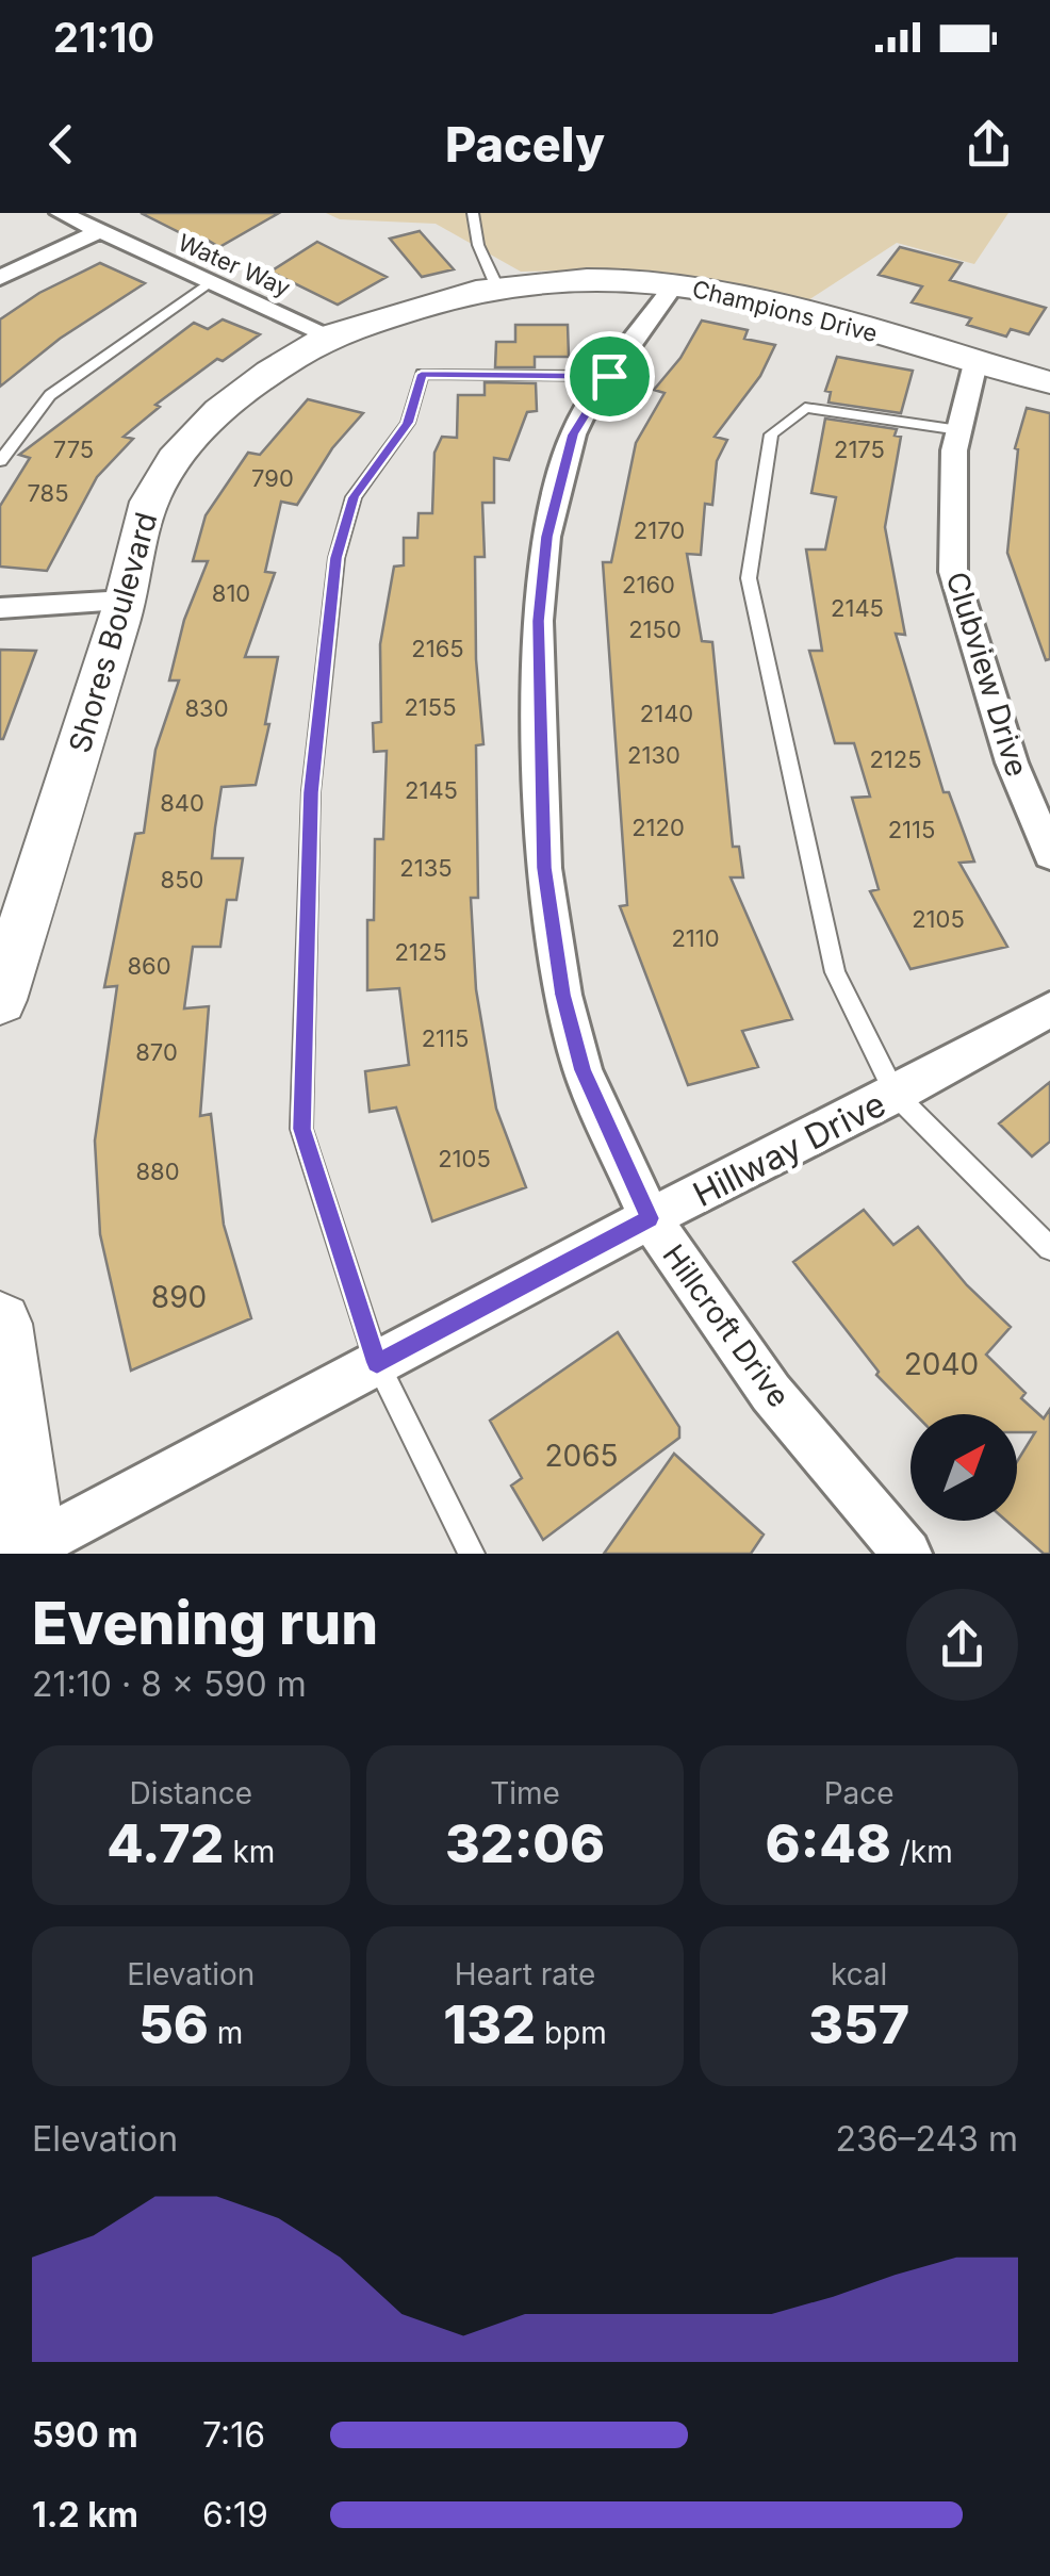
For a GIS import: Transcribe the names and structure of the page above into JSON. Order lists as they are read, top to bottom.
{
  "streets": {
    "street": [
      "Water Way",
      "Champions Drive",
      "Shores Boulevard",
      "Clubview Drive",
      "Hillway Drive",
      "Hillcroft Drive"
    ]
  },
  "crossings": [
    ["Water Way", "Champions Drive"],
    ["Water Way", "Shores Boulevard"],
    ["Champions Drive", "Shores Boulevard"],
    ["Champions Drive", "Clubview Drive"],
    ["Champions Drive", "Hillcroft Drive"],
    ["Hillway Drive", "Hillcroft Drive"]
  ],
  "house_numbers": [
    "775",
    "2175",
    "790",
    "785",
    "2170",
    "2160",
    "810",
    "2145",
    "2150",
    "2165",
    "2155",
    "830",
    "2140",
    "2130",
    "2125",
    "2145",
    "840",
    "2120",
    "2115",
    "2135",
    "850",
    "2105",
    "2110",
    "2125",
    "860",
    "2115",
    "870",
    "2105",
    "880",
    "890",
    "2040",
    "2065"
  ],
  "north": "top right",
  "page": {
    "status": "21:10",
    "header": "Pacely",
    "heading": ["Evening run", "21:10 · 8 × 590 m"],
    "stats": [
      ["Distance", "4.72 km"],
      ["Time", "32:06"],
      ["Pace", "6:48 /km"],
      ["Elevation", "56 m"],
      ["Heart rate", "132 bpm"],
      ["kcal", "357"]
    ],
    "chart": ["Elevation", "236–243 m"],
    "list": [
      {
        "name": "590 m",
        "note": "7:16"
      },
      {
        "name": "1.2 km",
        "note": "6:19"
      }
    ]
  }
}
